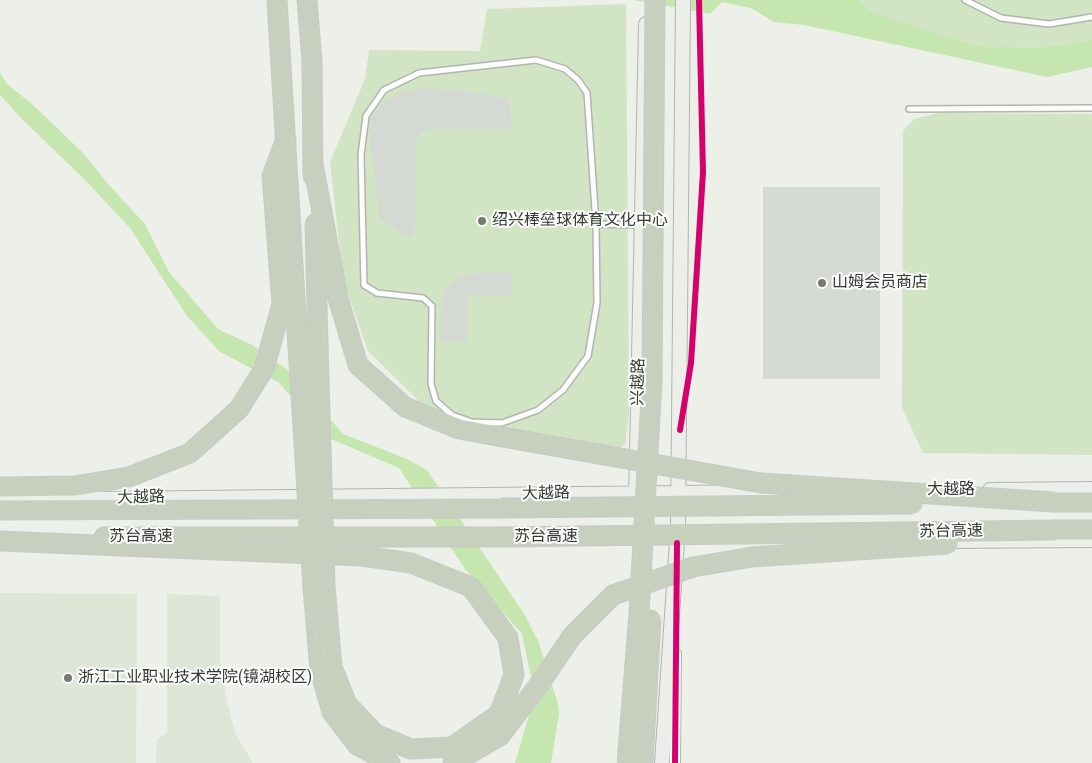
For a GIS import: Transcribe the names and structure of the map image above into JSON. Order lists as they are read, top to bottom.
{
  "streets": {
    "highway": ["苏台高速"],
    "main road": ["兴越路", "大越路"]
  },
  "crossings": [
    ["兴越路", "大越路"]
  ],
  "places": ["绍兴棒垒球体育文化中心", "山姆会员商店", "浙江工业职业技术学院(镜湖校区)"]
}
